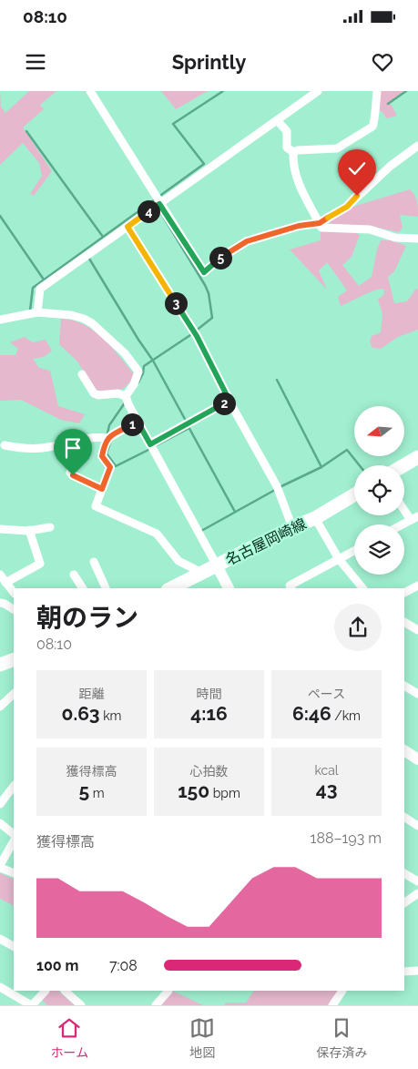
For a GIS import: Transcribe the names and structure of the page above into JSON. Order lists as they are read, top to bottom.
{
  "streets": {
    "main road": ["名古屋岡崎線"]
  },
  "north": "left",
  "page": {
    "status": "08:10",
    "header": "Sprintly",
    "pins": [
      "4",
      "5",
      "3",
      "2",
      "1"
    ],
    "heading": ["朝のラン", "08:10"],
    "stats": [
      ["距離", "0.63 km"],
      ["時間", "4:16"],
      ["ペース", "6:46 /km"],
      ["獲得標高", "5 m"],
      ["心拍数", "150 bpm"],
      ["kcal", "43"]
    ],
    "chart": ["獲得標高", "188–193 m"],
    "list": [
      {
        "name": "100 m",
        "note": "7:08"
      }
    ],
    "tabs": ["ホーム", "地図", "保存済み"]
  }
}
